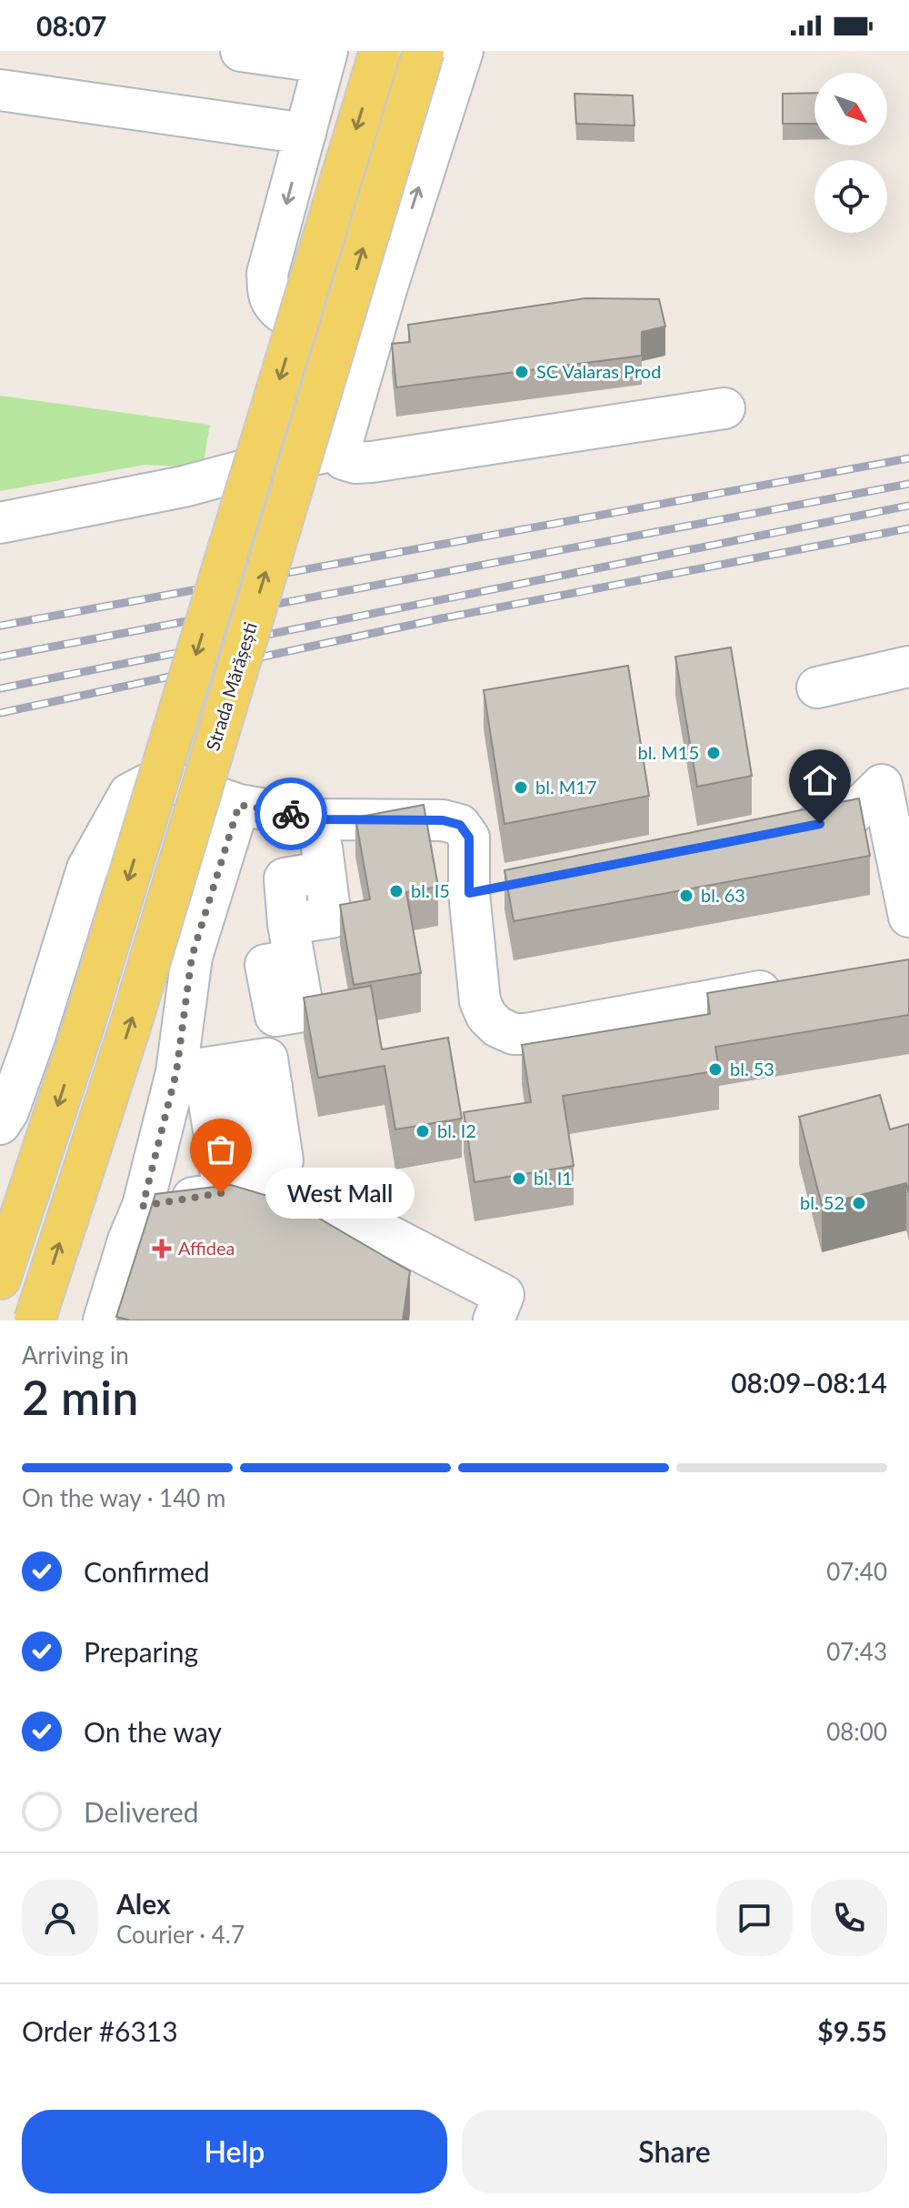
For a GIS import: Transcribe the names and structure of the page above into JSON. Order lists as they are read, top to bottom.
{
  "streets": {
    "main road": ["Strada Mărășești"]
  },
  "places": {
    "other": [
      "SC Valaras Prod",
      "bl. M15",
      "bl. M17",
      "bl. I5",
      "bl. 63",
      "bl. 53",
      "bl. I2",
      "bl. I1",
      "West Mall",
      "bl. 52"
    ],
    "health": ["Affidea"]
  },
  "north": "bottom right",
  "page": {
    "status": "08:07",
    "bubble": "West Mall",
    "heading": ["2 min", "Arriving in", "08:09–08:14"],
    "panel": [
      "Alex",
      "Courier · 4.7",
      "Order #6313",
      "$9.55"
    ],
    "bar": "On the way · 140 m",
    "list": [
      ["Confirmed", "07:40"],
      ["Preparing", "07:43"],
      ["On the way", "08:00"],
      "Delivered"
    ],
    "buttons": ["Help", "Share"]
  }
}
